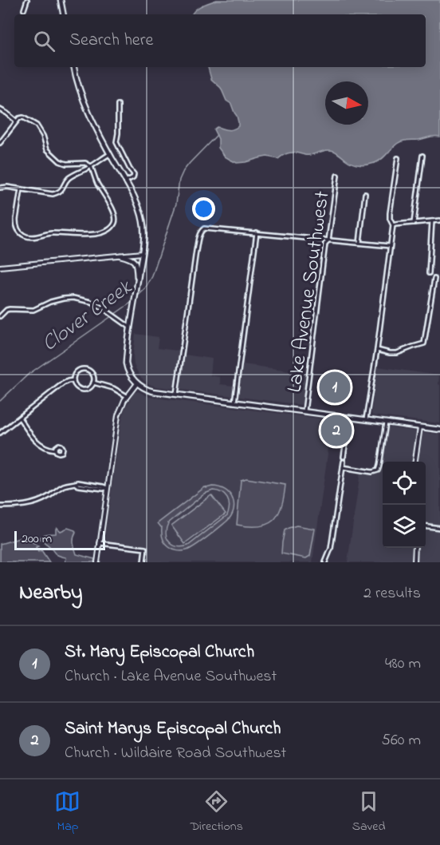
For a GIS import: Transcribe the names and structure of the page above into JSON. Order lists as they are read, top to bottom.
{
  "streets": {
    "street": ["Lake Avenue Southwest"]
  },
  "water": ["Clover Creek"],
  "scale_bar": "200 m",
  "north": "right",
  "page": {
    "search": "Search here",
    "pins": ["1", "2"],
    "scale": "200 m",
    "heading": ["Nearby", "2 results"],
    "list": [
      {
        "mark": "1",
        "name": "St. Mary Episcopal Church",
        "note": "Church · Lake Avenue Southwest",
        "value": "480 m"
      },
      {
        "mark": "2",
        "name": "Saint Marys Episcopal Church",
        "note": "Church · Wildaire Road Southwest",
        "value": "560 m"
      }
    ],
    "nav": ["Map", "Directions", "Saved"]
  }
}
